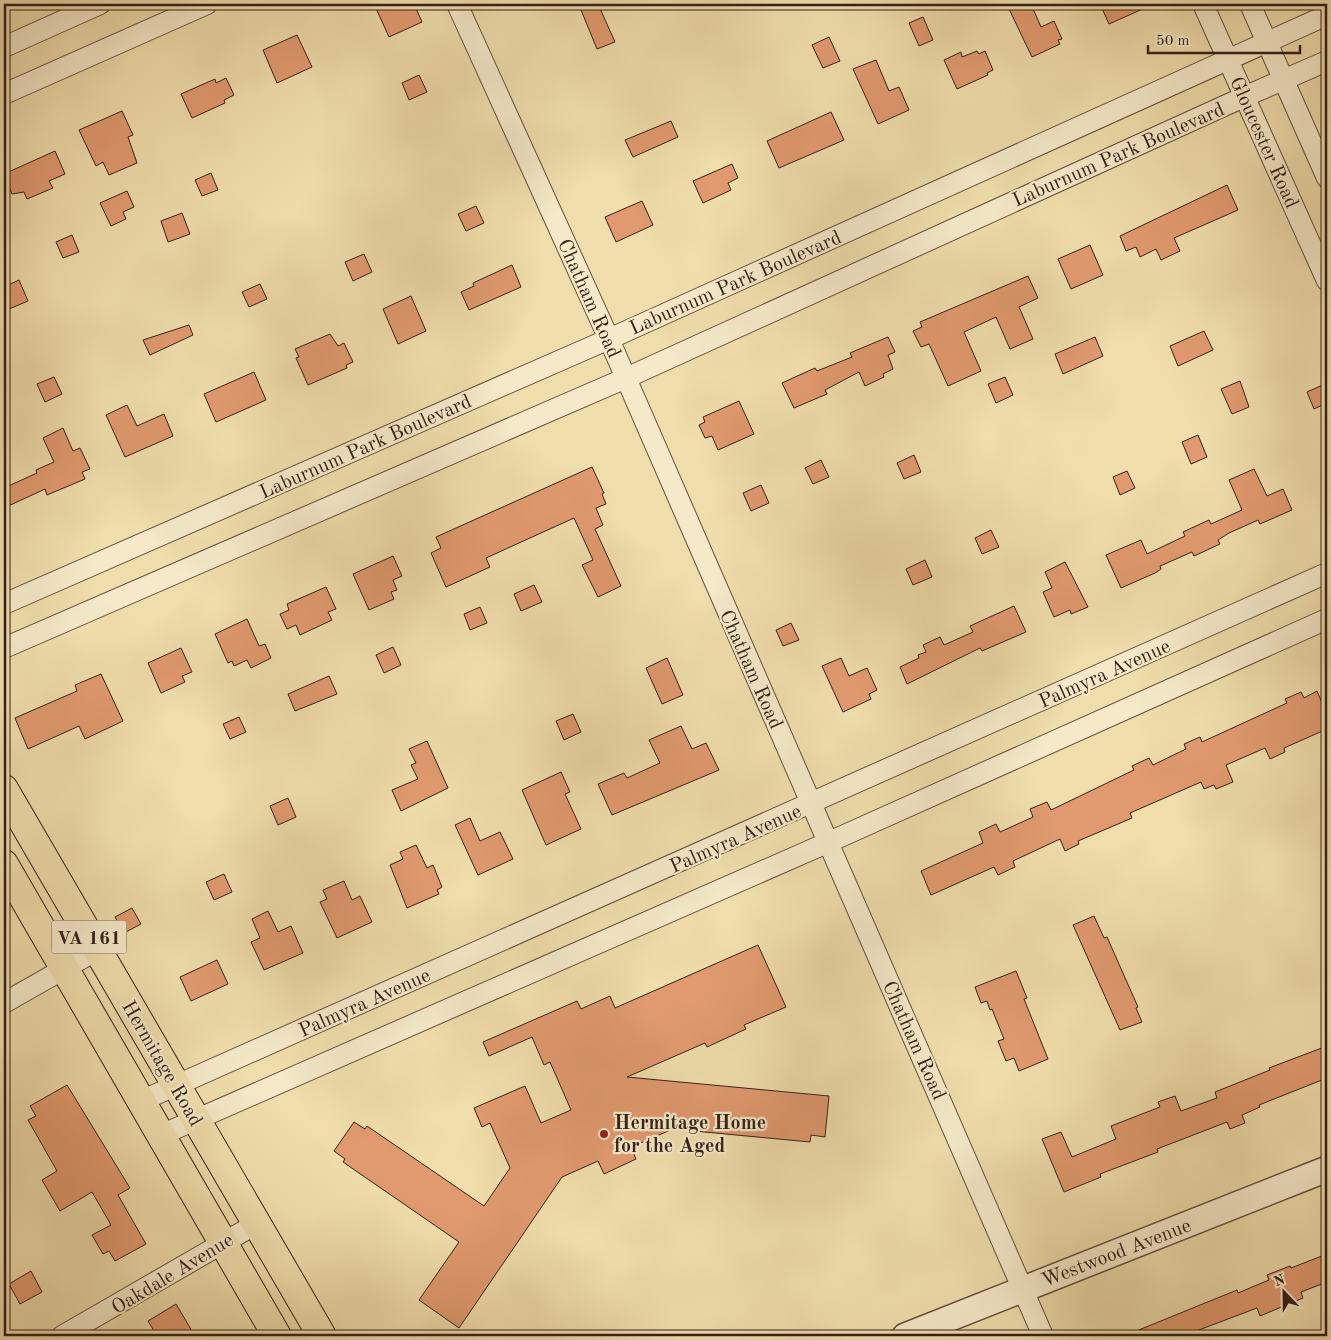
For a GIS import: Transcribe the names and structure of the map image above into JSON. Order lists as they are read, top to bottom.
{
  "streets": {
    "main road": ["VA 161", "Hermitage Road"],
    "street": [
      "Gloucester Road",
      "Laburnum Park Boulevard",
      "Chatham Road",
      "Palmyra Avenue",
      "Westwood Avenue",
      "Oakdale Avenue"
    ]
  },
  "crossings": [
    ["Gloucester Road", "Laburnum Park Boulevard"],
    ["Laburnum Park Boulevard", "Chatham Road"],
    ["Chatham Road", "Palmyra Avenue"],
    ["Chatham Road", "Westwood Avenue"],
    ["Palmyra Avenue", "Hermitage Road"],
    ["Hermitage Road", "Oakdale Avenue"]
  ],
  "places": ["Hermitage Home for the Aged"],
  "scale_bar": "50 m",
  "north": "top"
}
